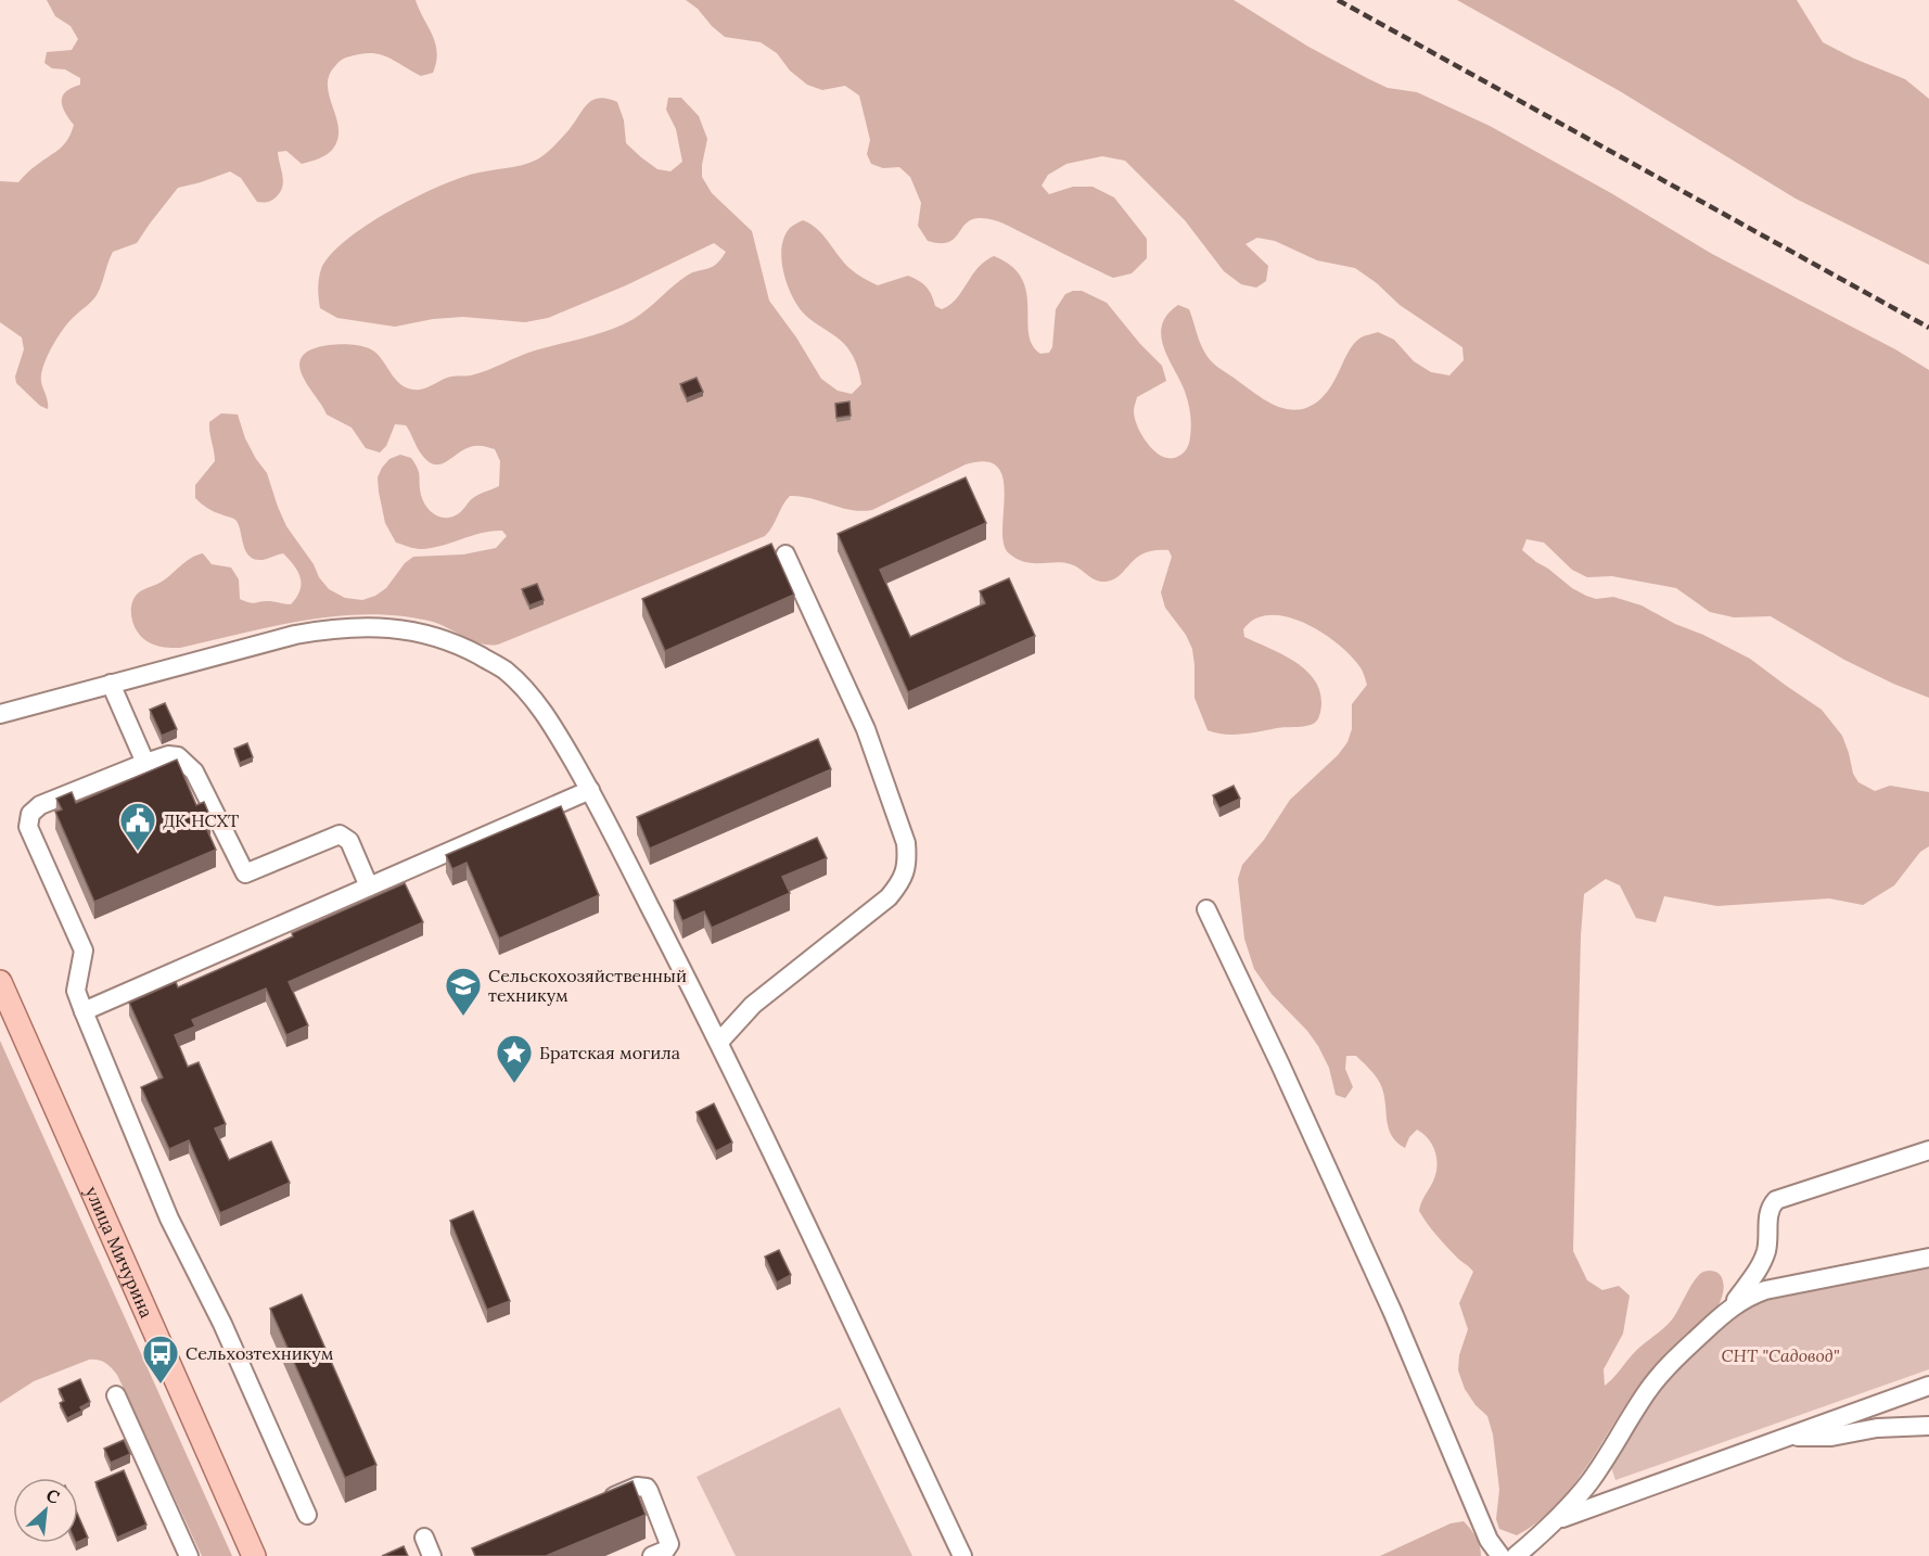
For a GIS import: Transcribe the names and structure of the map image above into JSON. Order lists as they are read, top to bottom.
{
  "streets": {
    "main road": ["улица Мичурина"]
  },
  "parks": ["СНТ \"Садовод\""],
  "places": {
    "public building": ["ДК НСХТ"],
    "school or university": ["Сельскохозяйственный техникум"],
    "place": ["Братская могила"],
    "bus stop": ["Сельхозтехникум"]
  },
  "north": "top right"
}
